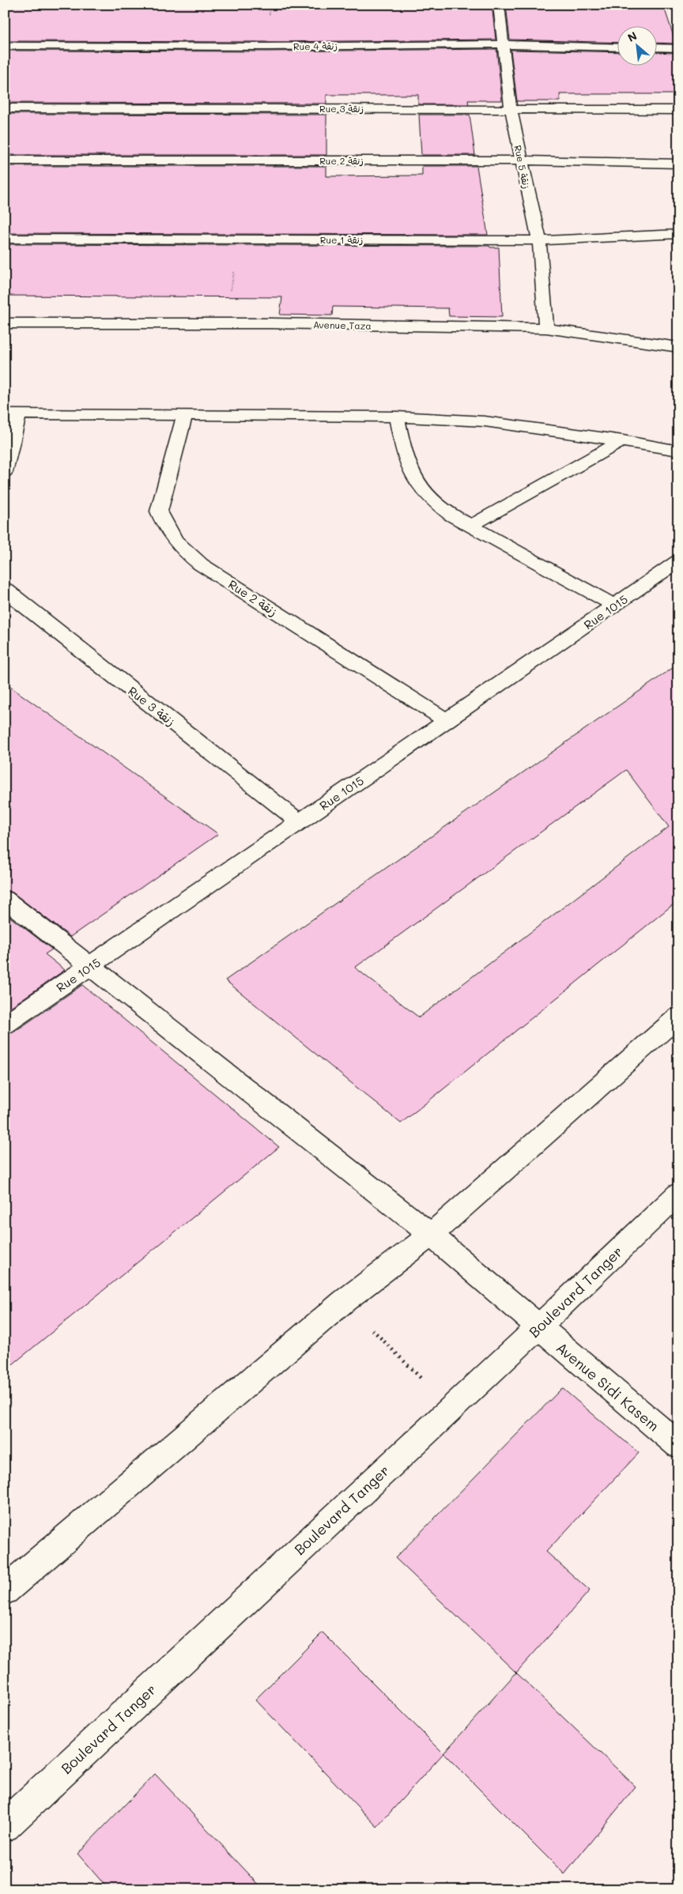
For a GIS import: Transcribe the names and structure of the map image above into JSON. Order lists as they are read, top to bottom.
{
  "streets": {
    "street": [
      "Rue 4 زنقة",
      "Rue 3 زنقة",
      "Rue 2 زنقة",
      "Rue 5 زنقة",
      "Rue 1 زنقة",
      "Avenue Taza",
      "Rue 1015",
      "Boulevard Tanger",
      "Avenue Sidi Kasem"
    ]
  },
  "crossings": [
    ["Rue 4 زنقة", "Rue 5 زنقة"],
    ["Rue 3 زنقة", "Rue 5 زنقة"],
    ["Rue 3 زنقة", "Rue 1015"],
    ["Rue 2 زنقة", "Rue 5 زنقة"],
    ["Rue 2 زنقة", "Rue 1015"],
    ["Rue 5 زنقة", "Rue 1 زنقة"],
    ["Rue 5 زنقة", "Avenue Taza"],
    ["Rue 1015", "Avenue Sidi Kasem"],
    ["Boulevard Tanger", "Avenue Sidi Kasem"]
  ],
  "north": "top left"
}
